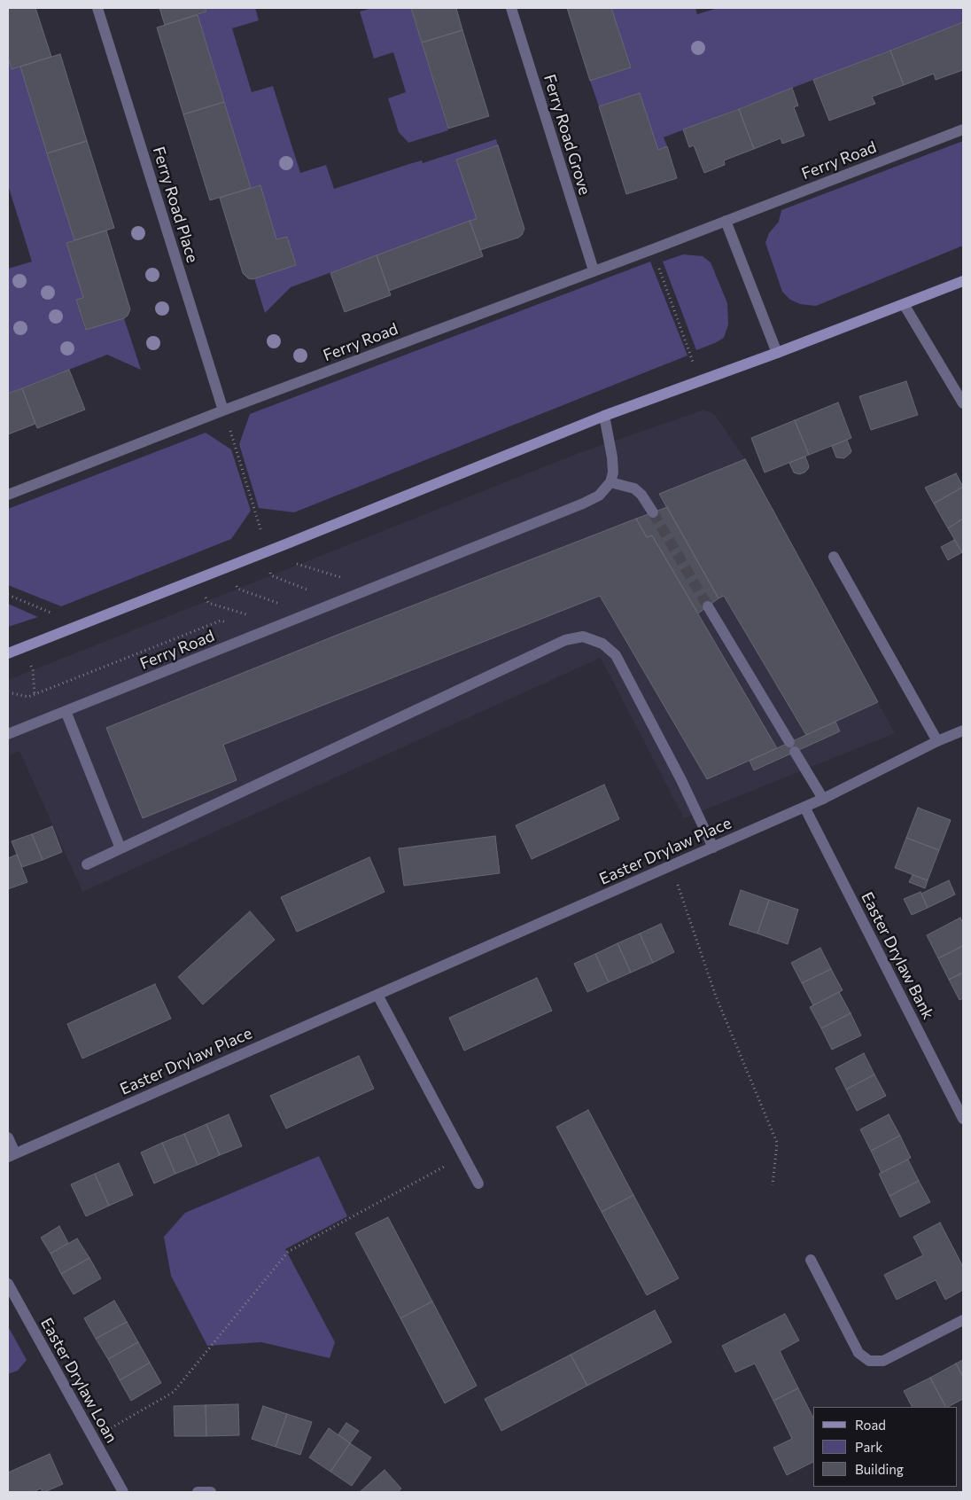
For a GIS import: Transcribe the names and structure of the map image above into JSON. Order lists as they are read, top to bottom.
{
  "streets": {
    "street": [
      "Ferry Road Grove",
      "Ferry Road",
      "Ferry Road Place",
      "Easter Drylaw Place",
      "Easter Drylaw Bank",
      "Easter Drylaw Loan"
    ]
  },
  "crossings": [
    ["Ferry Road Grove", "Ferry Road"],
    ["Ferry Road", "Ferry Road Place"],
    ["Easter Drylaw Place", "Easter Drylaw Bank"]
  ],
  "legend": ["Road", "Park", "Building"]
}
